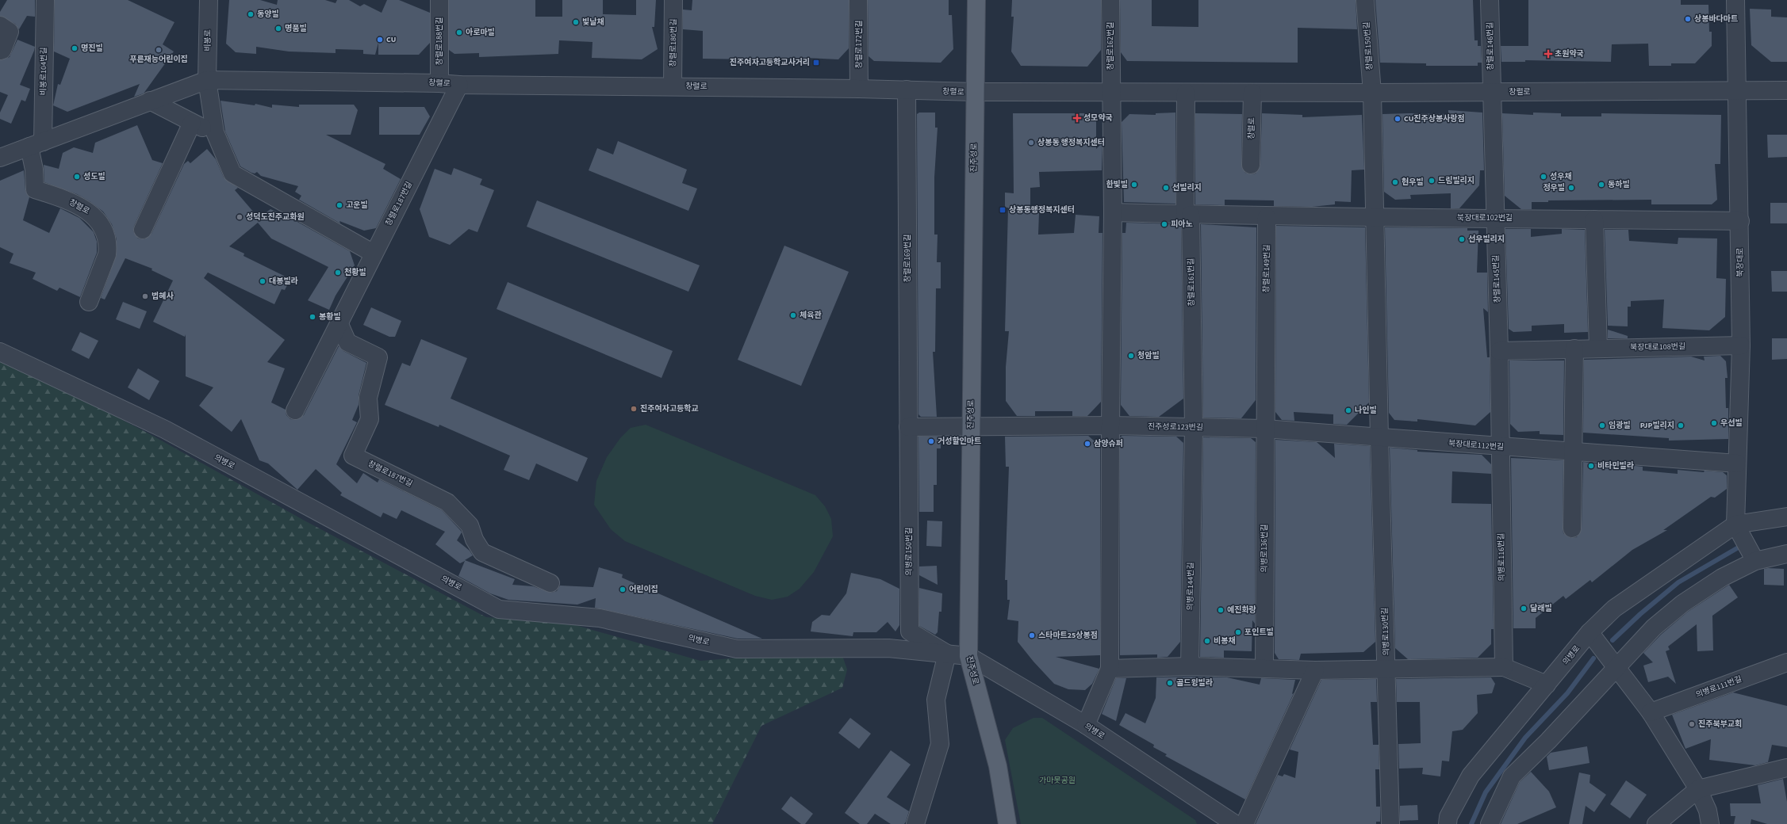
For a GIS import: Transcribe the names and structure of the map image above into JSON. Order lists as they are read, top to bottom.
{
  "streets": {
    "main road": ["진주성로"],
    "street": [
      "비봉로",
      "창렬로188번길",
      "창렬로180번길",
      "창렬로172번길",
      "창렬로162번길",
      "창렬로150번길",
      "창렬로146번길",
      "비봉로104번길",
      "창렬로",
      "창렬로187번길",
      "북장대로102번길",
      "창렬로169번길",
      "북장대로",
      "창렬로149번길",
      "창렬로145번길",
      "창렬로161번길",
      "북장대로108번길",
      "진주성로123번길",
      "북장대로112번길",
      "의병로",
      "의병로136번길",
      "의병로150번길",
      "의병로116번길",
      "의병로144번길",
      "의병로130번길",
      "의병로111번길"
    ]
  },
  "crossings": [
    ["비봉로", "창렬로"],
    ["창렬로188번길", "창렬로"],
    ["창렬로180번길", "창렬로"],
    ["창렬로172번길", "창렬로"],
    ["창렬로162번길", "창렬로"],
    ["창렬로150번길", "창렬로"],
    ["창렬로146번길", "창렬로"],
    ["창렬로146번길", "창렬로145번길"],
    ["비봉로104번길", "창렬로"],
    ["창렬로", "진주성로"],
    ["창렬로", "창렬로187번길"],
    ["창렬로", "창렬로169번길"],
    ["창렬로", "북장대로"],
    ["창렬로", "창렬로145번길"],
    ["진주성로", "진주성로123번길"],
    ["진주성로", "의병로"],
    ["북장대로102번길", "북장대로"],
    ["북장대로102번길", "창렬로145번길"],
    ["창렬로169번길", "진주성로123번길"],
    ["창렬로169번길", "의병로150번길"],
    ["북장대로", "북장대로108번길"],
    ["북장대로", "북장대로112번길"],
    ["북장대로", "의병로"],
    ["창렬로149번길", "진주성로123번길"],
    ["창렬로149번길", "의병로136번길"],
    ["창렬로145번길", "북장대로108번길"],
    ["창렬로145번길", "북장대로112번길"],
    ["창렬로145번길", "의병로116번길"],
    ["창렬로161번길", "진주성로123번길"],
    ["창렬로161번길", "의병로144번길"],
    ["진주성로123번길", "북장대로112번길"],
    ["진주성로123번길", "의병로136번길"],
    ["진주성로123번길", "의병로150번길"],
    ["진주성로123번길", "의병로144번길"],
    ["진주성로123번길", "의병로130번길"],
    ["북장대로112번길", "의병로116번길"],
    ["북장대로112번길", "의병로130번길"],
    ["의병로", "의병로150번길"]
  ],
  "parks": ["가마못공원"],
  "places": {
    "other": [
      "동양빌",
      "상봉바다마트",
      "빛날채",
      "명품빌",
      "아로마빌",
      "CU",
      "명진빌",
      "푸른재능어린이집",
      "CU진주상봉사랑점",
      "상봉동 행정복지센터",
      "성도빌",
      "성우채",
      "드림빌리지",
      "현우빌",
      "한빛빌",
      "동하빌",
      "선빌리지",
      "정우빌",
      "고운빌",
      "성덕도진주교화원",
      "피아노",
      "선우빌리지",
      "천황빌",
      "대봉빌라",
      "법혜사",
      "체육관",
      "봉황빌",
      "청암빌",
      "진주여자고등학교",
      "나인빌",
      "우선빌",
      "임광빌",
      "PJP빌리지",
      "거성할인마트",
      "삼양슈퍼",
      "비타민빌라",
      "어린이집",
      "달래빌",
      "예진화랑",
      "포인트빌",
      "스타마트25상봉점",
      "비봉채",
      "골드윙빌라",
      "진주북부교회"
    ],
    "health": ["초원약국", "성모약국"],
    "transit": ["진주여자고등학교사거리", "상봉동행정복지센터"]
  }
}
